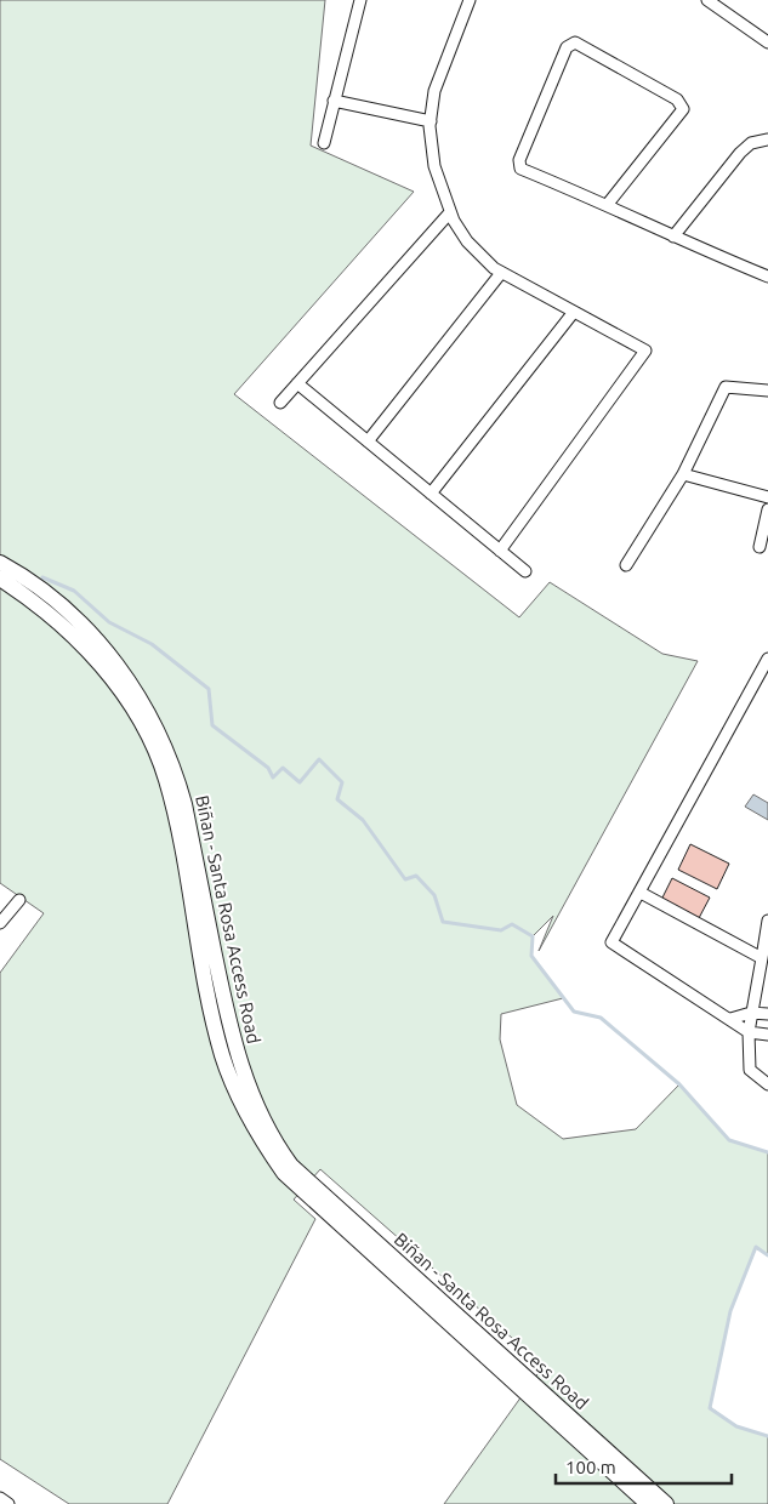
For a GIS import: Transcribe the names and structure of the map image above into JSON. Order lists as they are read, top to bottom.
{
  "streets": {
    "main road": ["Biñan - Santa Rosa Access Road"]
  },
  "scale_bar": "100 m"
}
